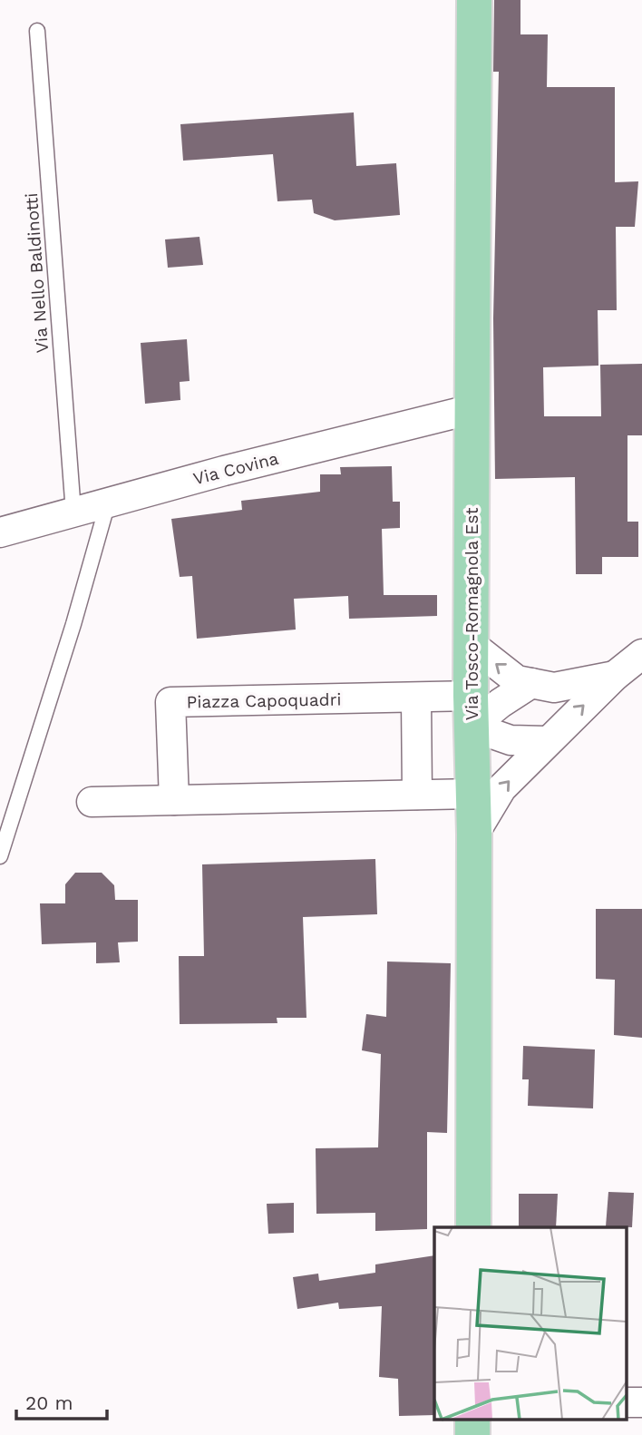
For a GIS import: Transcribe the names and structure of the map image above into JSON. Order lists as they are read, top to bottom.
{
  "streets": {
    "main road": ["Via Tosco-Romagnola Est"],
    "street": ["Via Covina", "Piazza Capoquadri"],
    "lane": ["Via Nello Baldinotti"]
  },
  "crossings": [
    ["Via Nello Baldinotti", "Via Covina"],
    ["Via Covina", "Via Tosco-Romagnola Est"],
    ["Via Tosco-Romagnola Est", "Piazza Capoquadri"]
  ],
  "scale_bar": "20 m"
}
